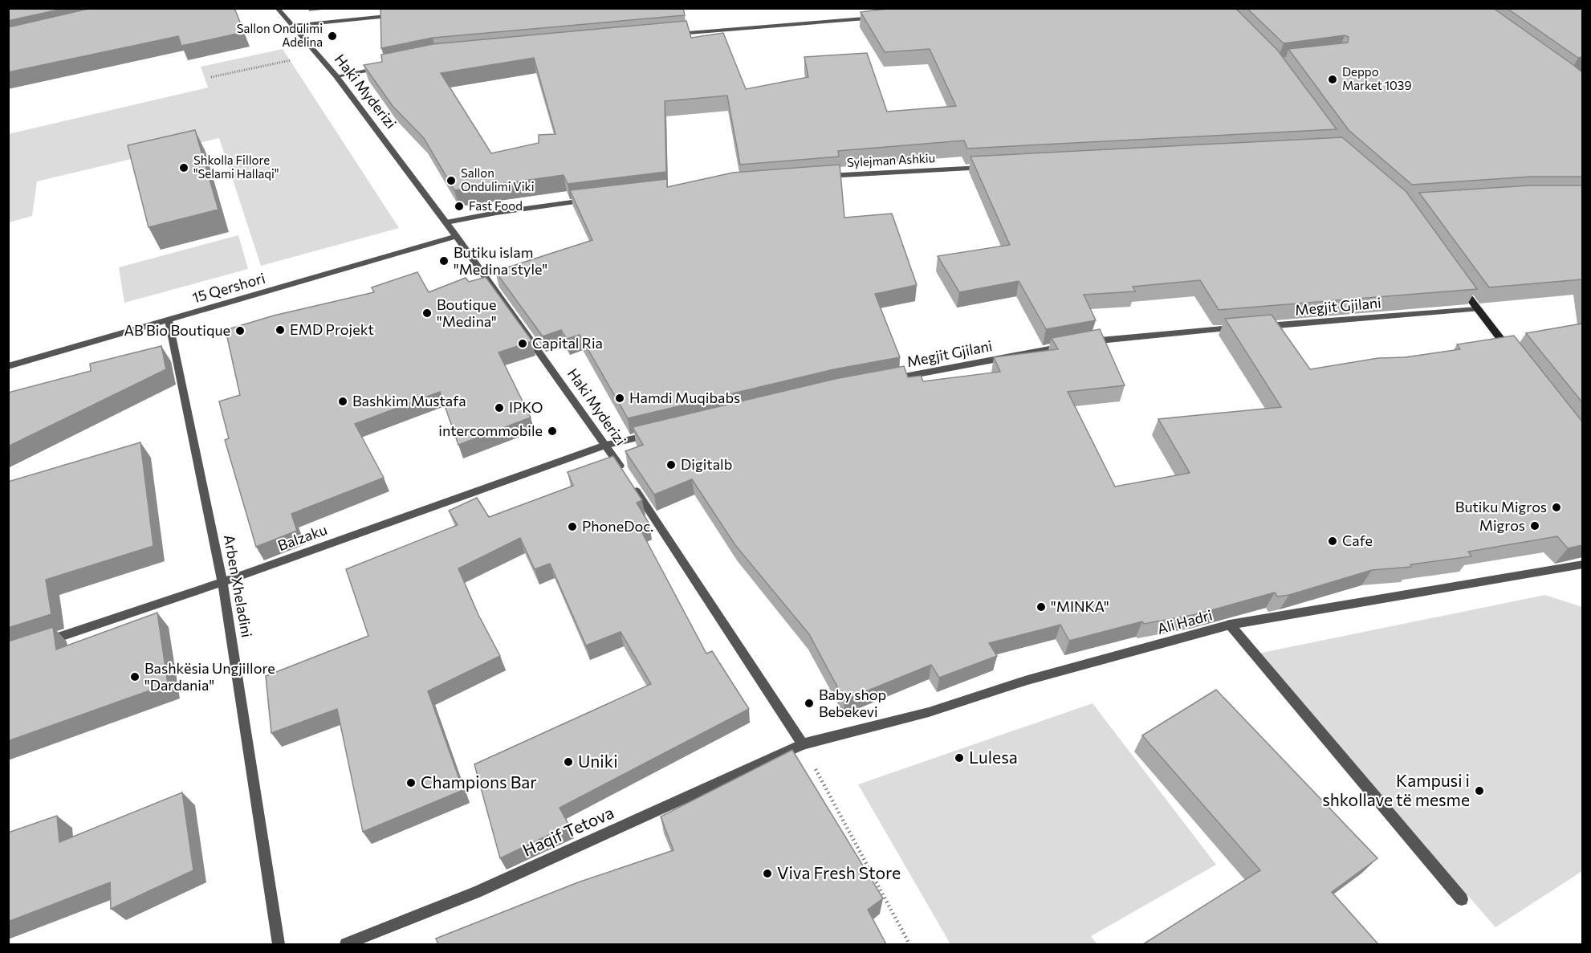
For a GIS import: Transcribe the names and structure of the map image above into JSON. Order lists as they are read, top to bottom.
{
  "streets": {
    "street": [
      "Haki Myderizi",
      "Sylejman Ashkiu",
      "15 Qershori",
      "Megjit Gjilani",
      "Balzaku",
      "Arben Xheladini",
      "Ali Hadri",
      "Haqif Tetova"
    ]
  },
  "crossings": [
    ["Haki Myderizi", "15 Qershori"],
    ["Haki Myderizi", "Balzaku"],
    ["Haki Myderizi", "Ali Hadri"],
    ["Haki Myderizi", "Haqif Tetova"],
    ["15 Qershori", "Arben Xheladini"],
    ["Balzaku", "Arben Xheladini"],
    ["Ali Hadri", "Haqif Tetova"]
  ],
  "places": [
    "Sallon Ondulimi Adelina",
    "Deppo Market 1039",
    "Shkolla Fillore \"Selami Hallaqi\"",
    "Sallon Ondulimi Viki",
    "Fast Food",
    "Butiku islam \"Medina style\"",
    "Boutique \"Medina\"",
    "EMD Projekt",
    "AB Bio Boutique",
    "Capital Ria",
    "Hamdi Muqibabs",
    "Bashkim Mustafa",
    "IPKO",
    "intercommobile",
    "Digitalb",
    "Butiku Migros",
    "Migros",
    "PhoneDoc.",
    "Cafe",
    "\"MINKA\"",
    "Bashkësia Ungjillore \"Dardania\"",
    "Baby shop Bebekevi",
    "Lulesa",
    "Uniki",
    "Champions Bar",
    "Kampusi i shkollave të mesme",
    "Viva Fresh Store"
  ]
}
